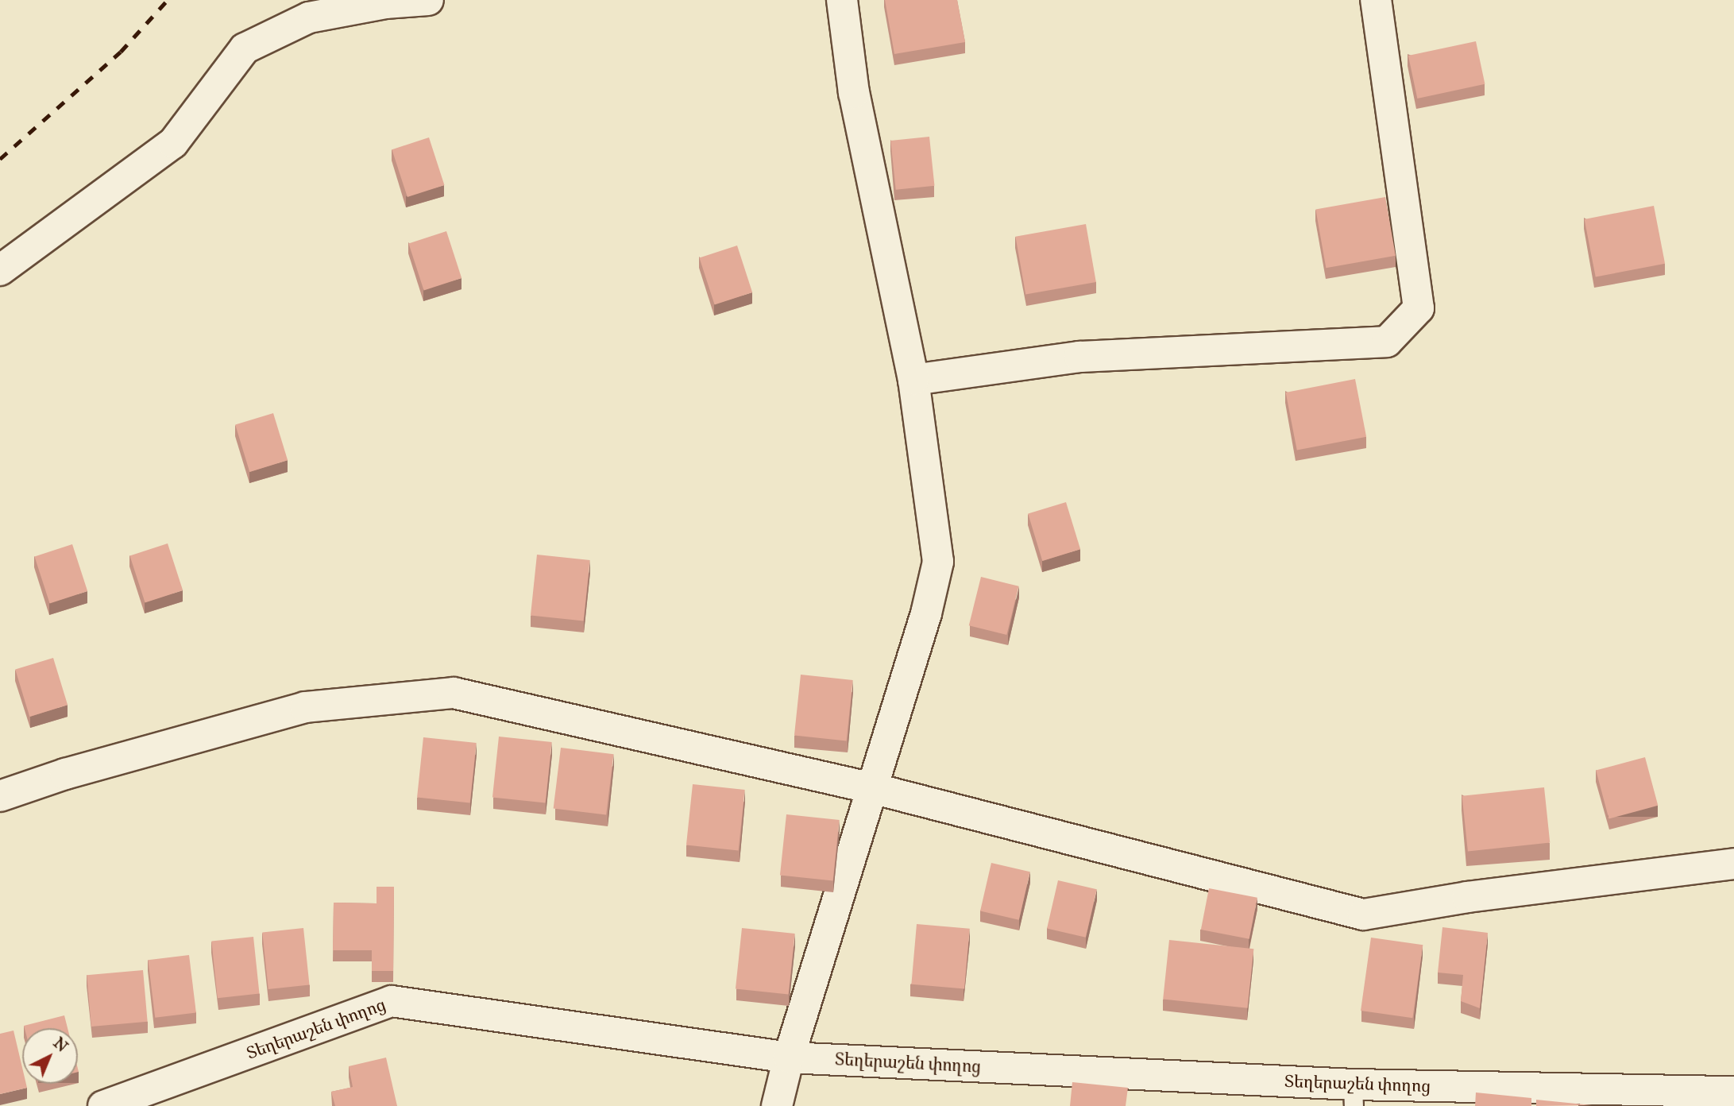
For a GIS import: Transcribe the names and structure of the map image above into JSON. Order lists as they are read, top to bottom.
{
  "streets": {
    "street": ["Տեղերաշեն փողոց"]
  },
  "north": "top right"
}
